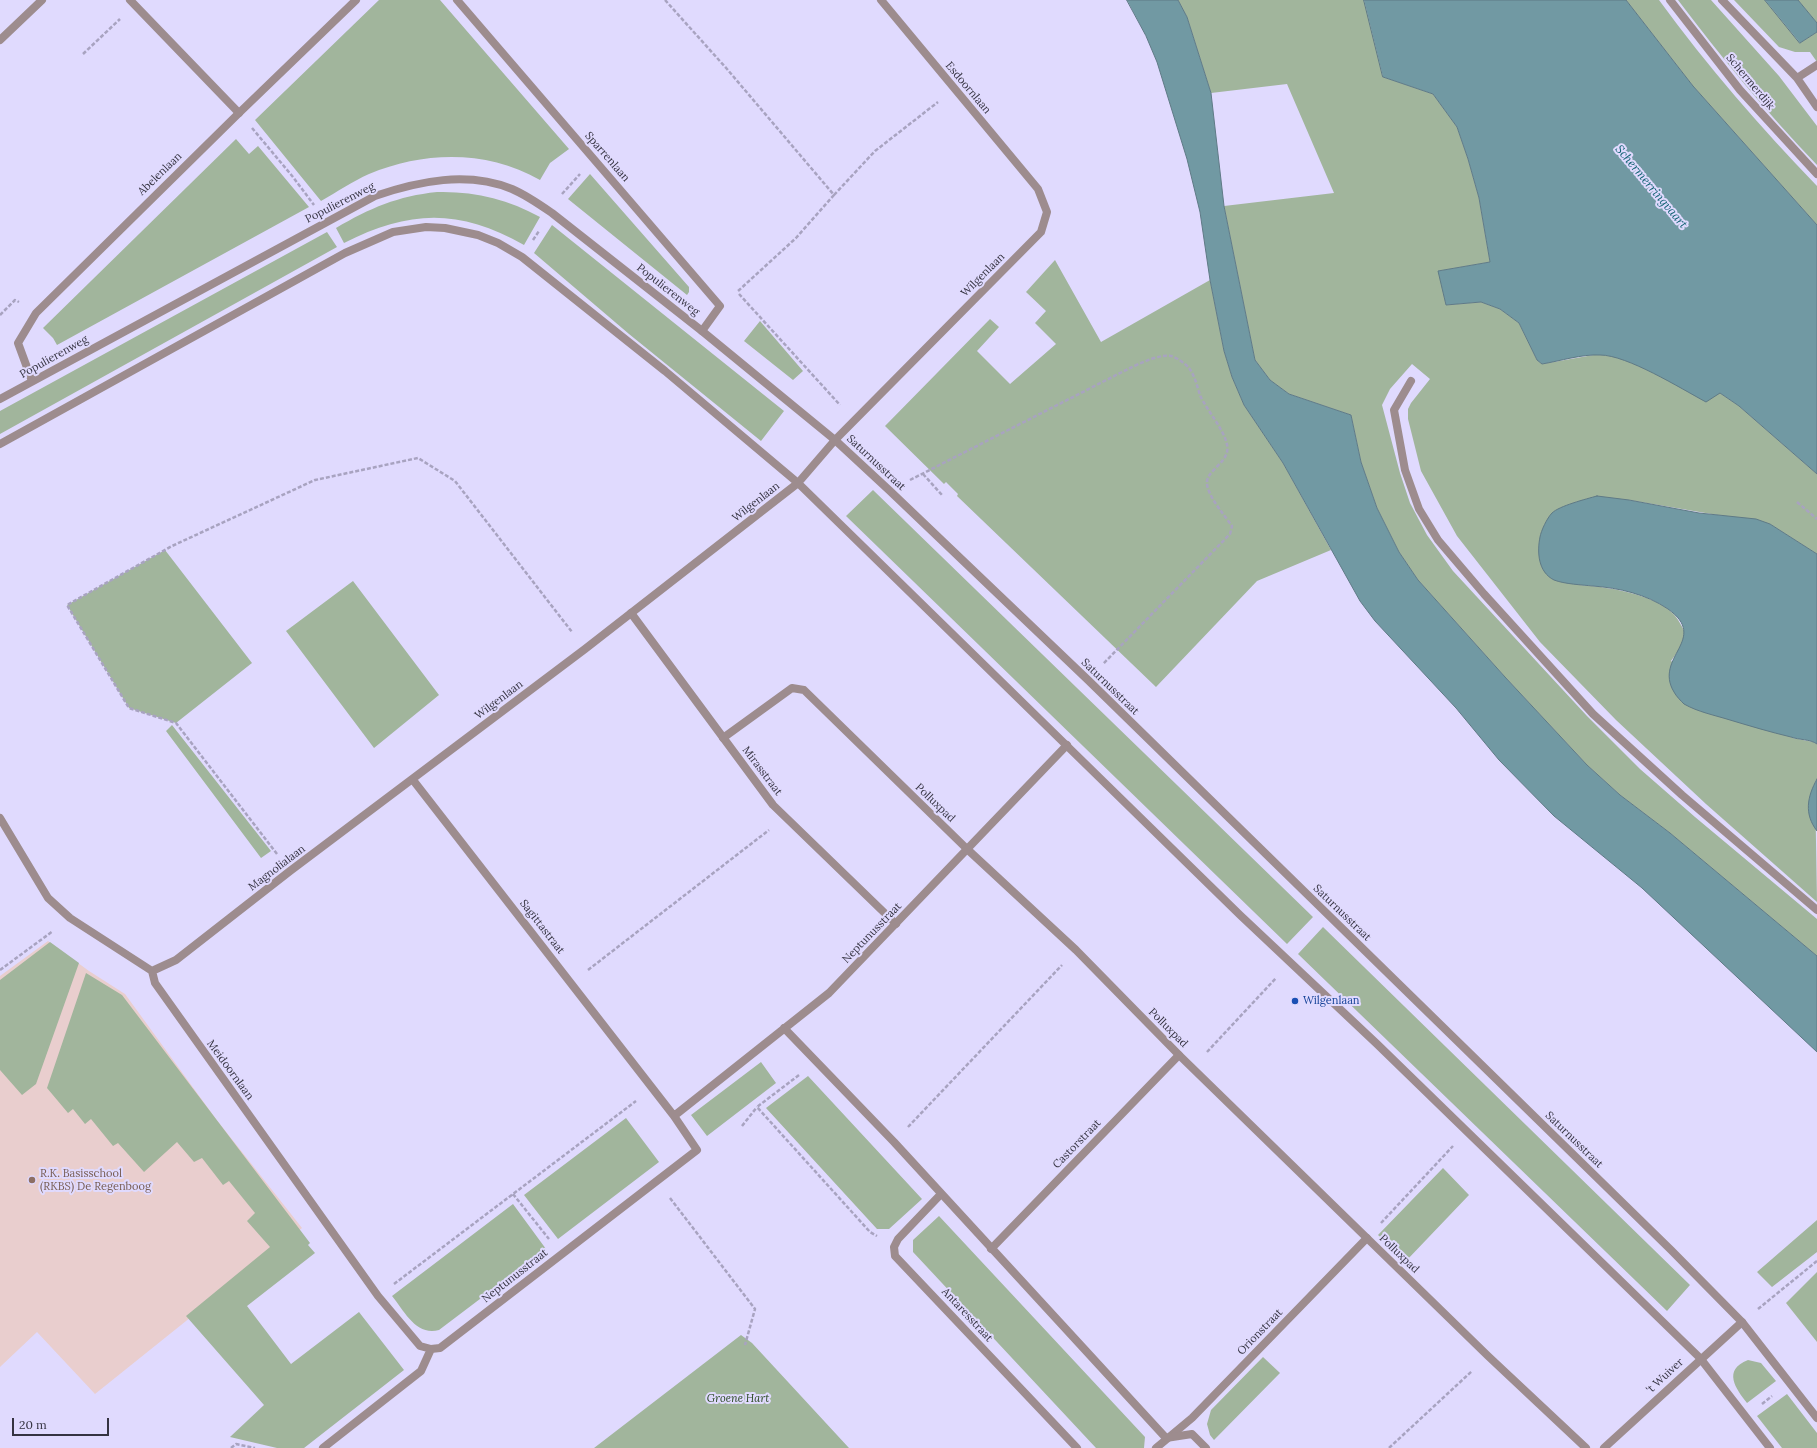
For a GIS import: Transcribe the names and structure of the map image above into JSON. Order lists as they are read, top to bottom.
{
  "streets": {
    "street": [
      "Schermerdijk",
      "Esdoornlaan",
      "Sparrenlaan",
      "Abelenlaan",
      "Populierenweg",
      "Wilgenlaan",
      "Saturnusstraat",
      "Mirasstraat",
      "Polluxpad",
      "Magnolialaan",
      "Sagittastraat",
      "Neptunusstraat",
      "Meidoornlaan",
      "Castorstraat",
      "Antaresstraat",
      "Orionstraat",
      "'t Wuiver"
    ]
  },
  "crossings": [
    ["Esdoornlaan", "Wilgenlaan"],
    ["Abelenlaan", "Populierenweg"],
    ["Populierenweg", "Wilgenlaan"],
    ["Populierenweg", "Saturnusstraat"],
    ["Wilgenlaan", "Saturnusstraat"],
    ["Wilgenlaan", "Mirasstraat"],
    ["Wilgenlaan", "Magnolialaan"],
    ["Wilgenlaan", "Sagittastraat"],
    ["Saturnusstraat", "'t Wuiver"],
    ["Mirasstraat", "Polluxpad"],
    ["Mirasstraat", "Neptunusstraat"],
    ["Polluxpad", "Neptunusstraat"],
    ["Polluxpad", "Castorstraat"],
    ["Polluxpad", "Orionstraat"],
    ["Magnolialaan", "Sagittastraat"],
    ["Magnolialaan", "Meidoornlaan"],
    ["Sagittastraat", "Neptunusstraat"],
    ["Neptunusstraat", "Meidoornlaan"]
  ],
  "water": ["Schermerringvaart"],
  "parks": ["Groene Hart"],
  "places": ["Wilgenlaan", "R.K. Basisschool (RKBS) De Regenboog"],
  "scale_bar": "20 m"
}
